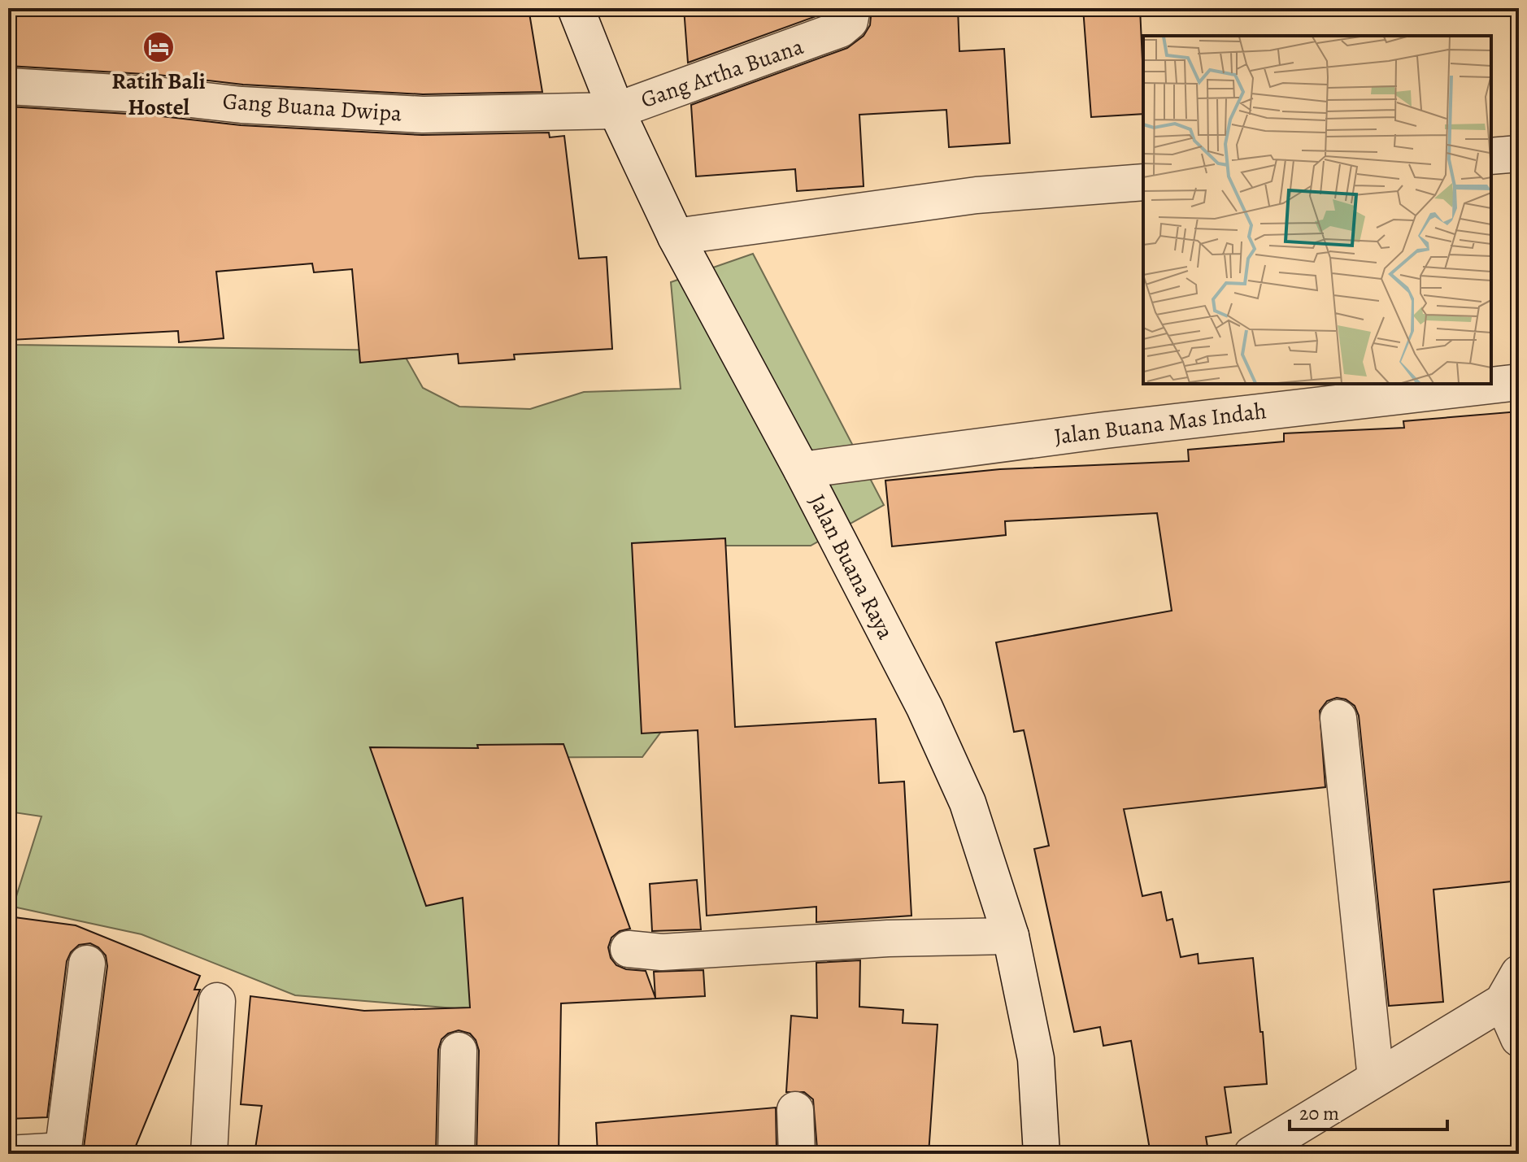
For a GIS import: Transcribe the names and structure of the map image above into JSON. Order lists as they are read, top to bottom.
{
  "streets": {
    "street": [
      "Gang Artha Buana",
      "Gang Buana Dwipa",
      "Jalan Buana Mas Indah",
      "Jalan Buana Raya"
    ]
  },
  "crossings": [
    ["Gang Artha Buana", "Gang Buana Dwipa"],
    ["Gang Artha Buana", "Jalan Buana Raya"],
    ["Gang Buana Dwipa", "Jalan Buana Raya"],
    ["Jalan Buana Mas Indah", "Jalan Buana Raya"]
  ],
  "places": {
    "hotel": ["Ratih Bali Hostel"]
  },
  "scale_bar": "20 m"
}
